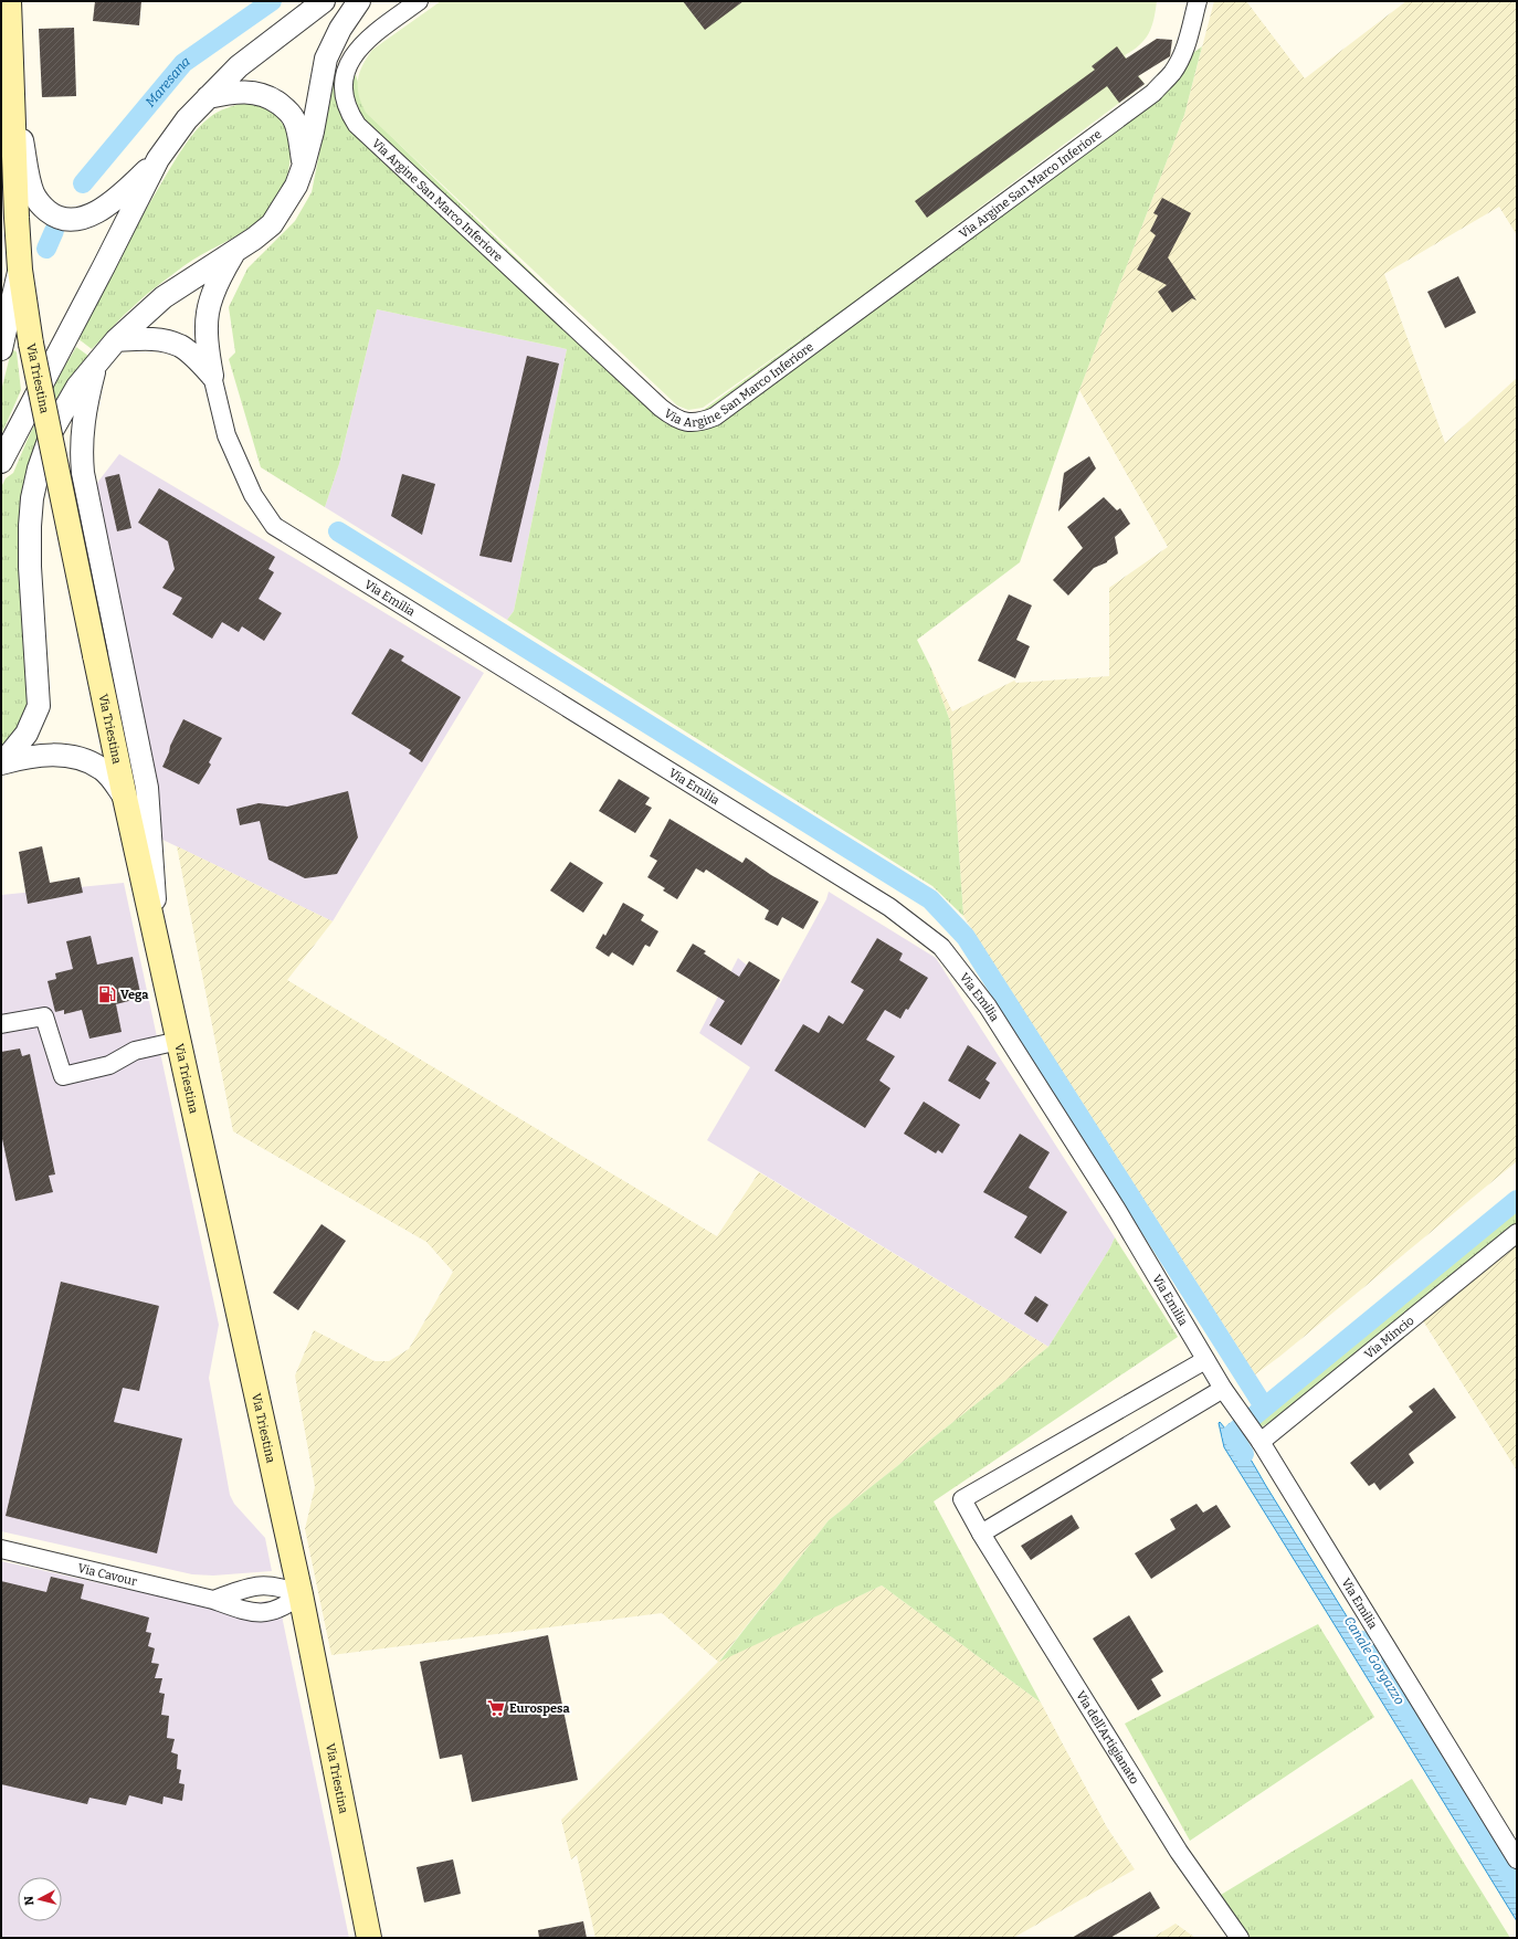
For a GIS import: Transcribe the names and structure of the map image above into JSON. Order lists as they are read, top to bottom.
{
  "streets": {
    "main road": ["Via Triestina"],
    "street": [
      "Via Argine San Marco Inferiore",
      "Via Emilia",
      "Via Mincio",
      "Via Cavour",
      "Via dell'Artigianato"
    ]
  },
  "crossings": [
    ["Via Triestina", "Via Cavour"],
    ["Via Emilia", "Via Mincio"],
    ["Via Emilia", "Via dell'Artigianato"]
  ],
  "water": ["Maresana", "Canale Gorgazzo"],
  "places": {
    "fuel station": ["Vega"],
    "supermarket": ["Eurospesa"]
  },
  "north": "left"
}
